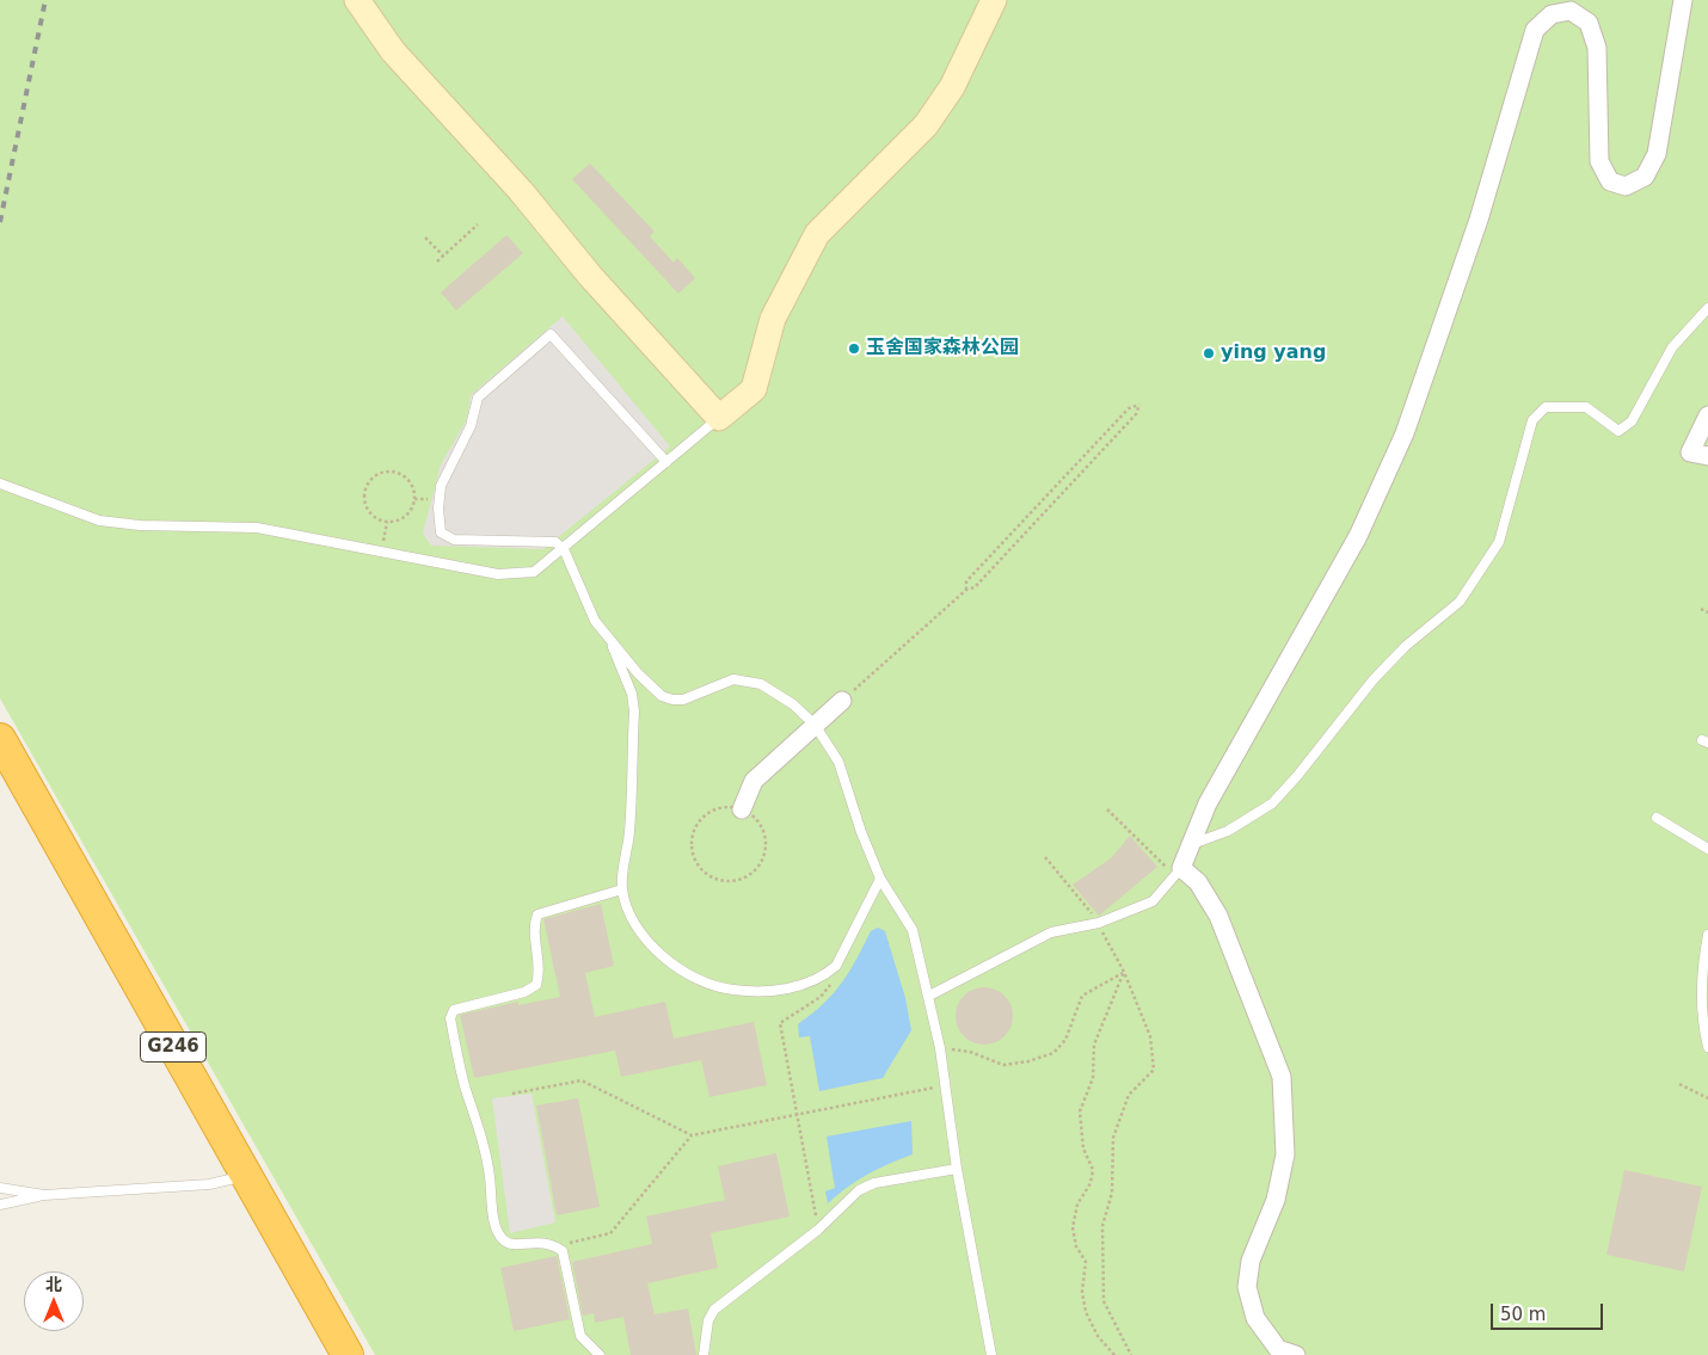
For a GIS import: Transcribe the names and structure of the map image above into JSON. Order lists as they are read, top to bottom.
{
  "streets": {
    "highway": ["G246"]
  },
  "places": ["玉舍国家森林公园", "ying yang"],
  "scale_bar": "50 m",
  "north": "top"
}
